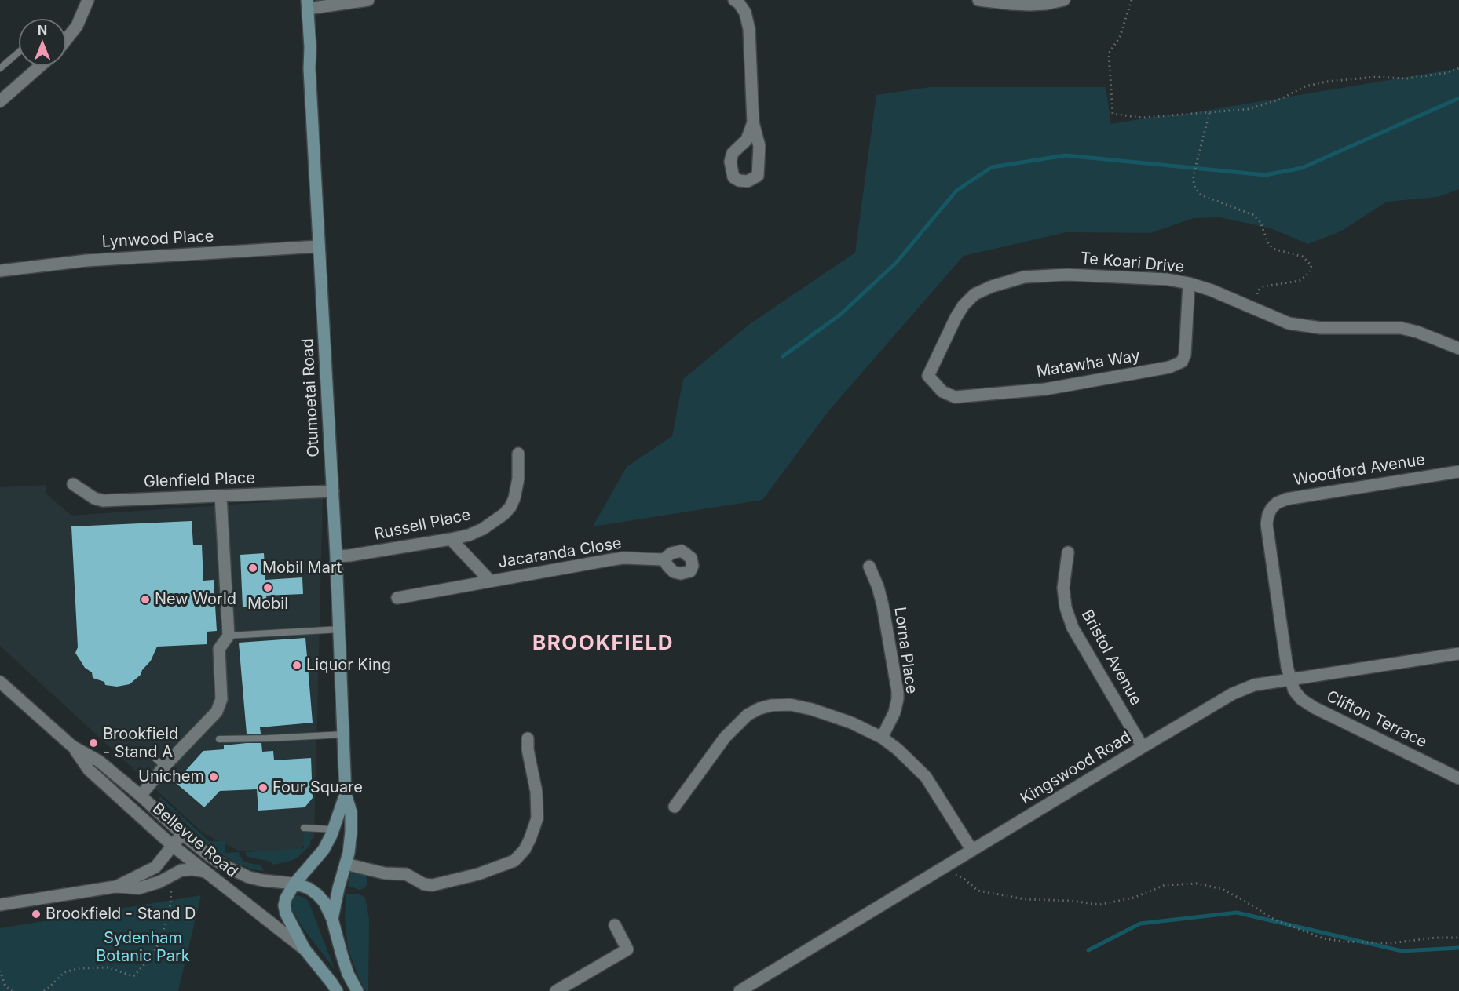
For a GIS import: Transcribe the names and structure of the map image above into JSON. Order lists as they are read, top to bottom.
{
  "streets": {
    "main road": ["Otumoetai Road", "Bellevue Road"],
    "street": [
      "Lynwood Place",
      "Te Koari Drive",
      "Matawha Way",
      "Woodford Avenue",
      "Glenfield Place",
      "Russell Place",
      "Jacaranda Close",
      "Lorna Place",
      "Bristol Avenue",
      "Clifton Terrace",
      "Kingswood Road"
    ]
  },
  "crossings": [
    ["Lynwood Place", "Otumoetai Road"],
    ["Te Koari Drive", "Matawha Way"],
    ["Otumoetai Road", "Glenfield Place"],
    ["Otumoetai Road", "Russell Place"],
    ["Otumoetai Road", "Bellevue Road"],
    ["Woodford Avenue", "Clifton Terrace"],
    ["Woodford Avenue", "Kingswood Road"],
    ["Russell Place", "Jacaranda Close"],
    ["Bristol Avenue", "Kingswood Road"],
    ["Clifton Terrace", "Kingswood Road"]
  ],
  "districts": ["BROOKFIELD"],
  "parks": ["Sydenham Botanic Park"],
  "places": [
    "Mobil Mart",
    "Mobil",
    "New World",
    "Liquor King",
    "Brookfield - Stand A",
    "Unichem",
    "Four Square",
    "Brookfield - Stand D"
  ],
  "north": "top"
}
